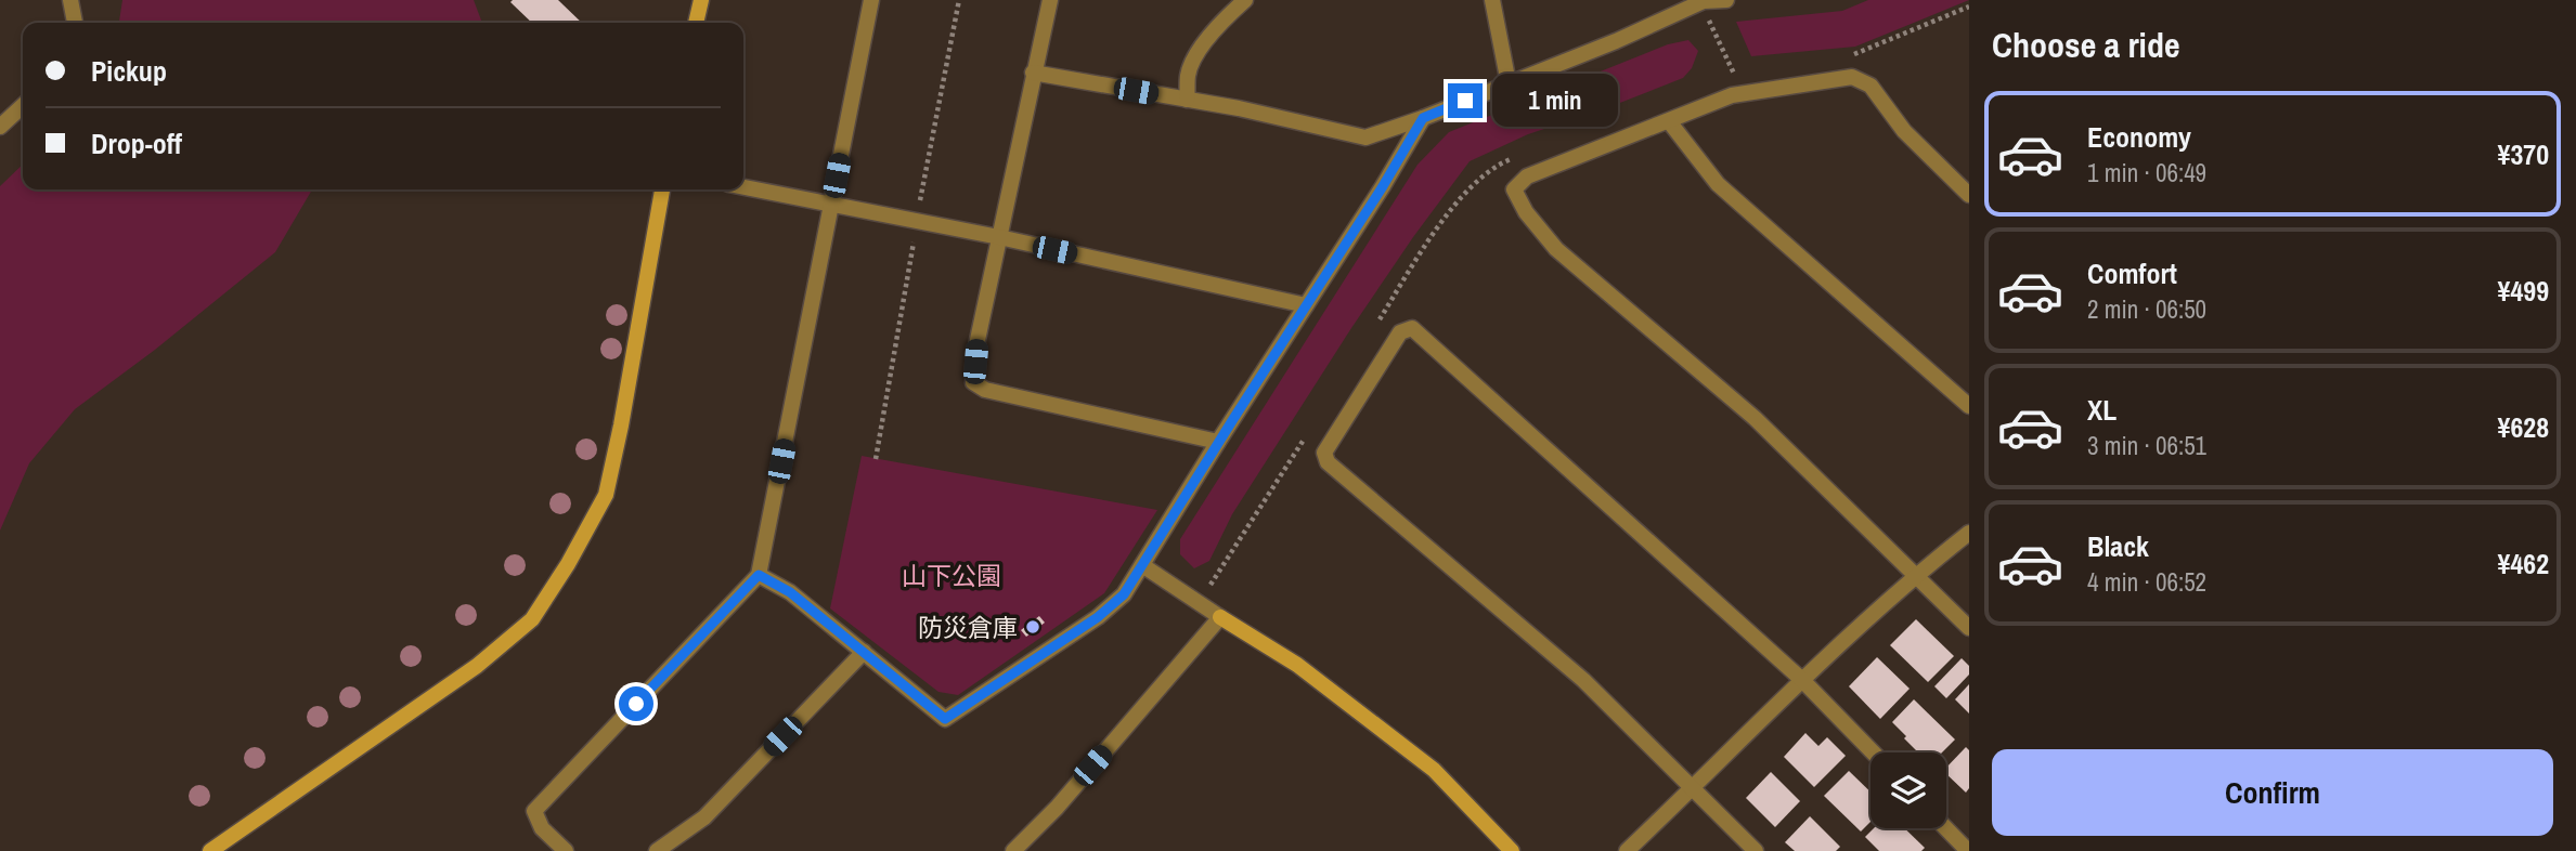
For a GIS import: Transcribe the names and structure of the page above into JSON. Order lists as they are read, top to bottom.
{
  "parks": ["山下公園"],
  "places": ["防災倉庫"],
  "page": {
    "heading": "Choose a ride",
    "banner": ["Pickup", "Drop-off"],
    "bubble": "1 min",
    "list": [
      {
        "name": "Economy",
        "note": "1 min · 06:49",
        "value": "¥370"
      },
      {
        "name": "Comfort",
        "note": "2 min · 06:50",
        "value": "¥499"
      },
      {
        "name": "XL",
        "note": "3 min · 06:51",
        "value": "¥628"
      },
      {
        "name": "Black",
        "note": "4 min · 06:52",
        "value": "¥462"
      }
    ],
    "buttons": "Confirm"
  }
}
